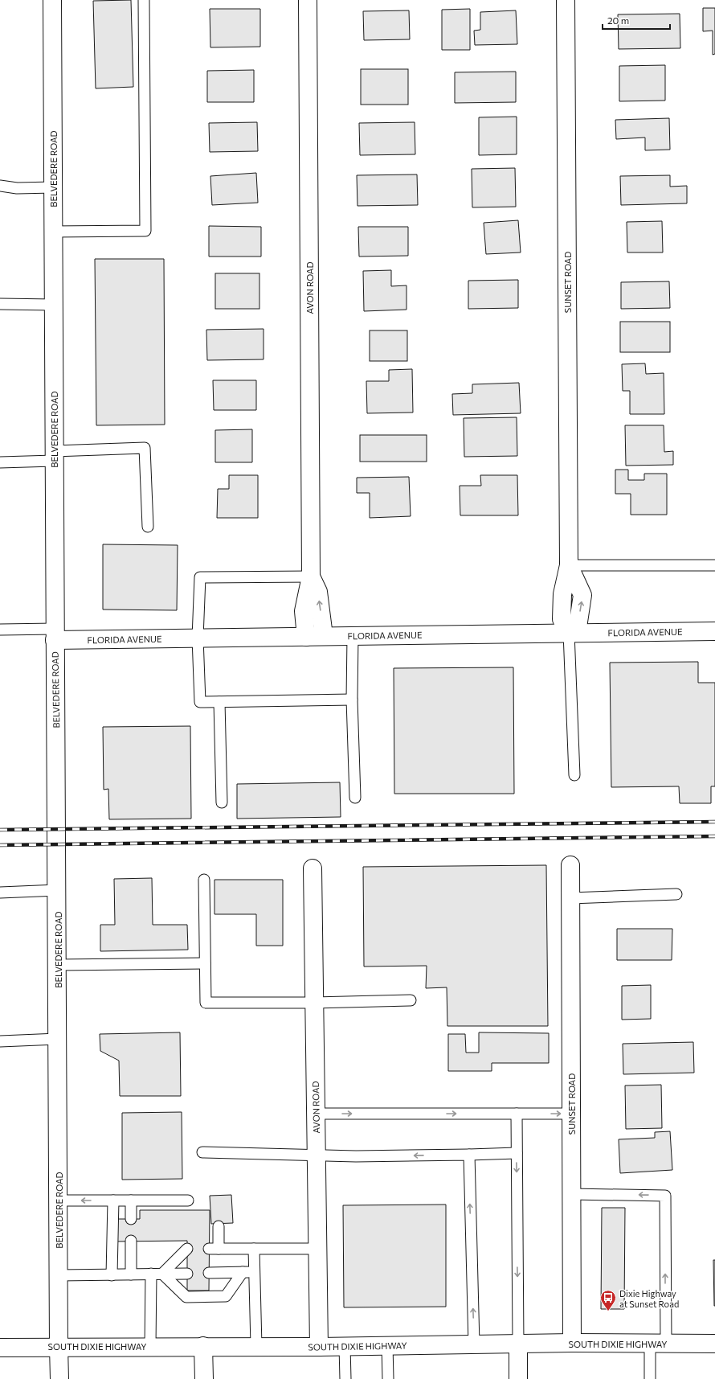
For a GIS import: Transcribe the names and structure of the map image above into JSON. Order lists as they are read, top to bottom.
{
  "streets": {
    "street": [
      "BELVEDERE ROAD",
      "SUNSET ROAD",
      "AVON ROAD",
      "FLORIDA AVENUE",
      "SOUTH DIXIE HIGHWAY"
    ]
  },
  "crossings": [
    ["BELVEDERE ROAD", "FLORIDA AVENUE"],
    ["BELVEDERE ROAD", "SOUTH DIXIE HIGHWAY"],
    ["SUNSET ROAD", "FLORIDA AVENUE"],
    ["SUNSET ROAD", "SOUTH DIXIE HIGHWAY"],
    ["AVON ROAD", "FLORIDA AVENUE"],
    ["AVON ROAD", "SOUTH DIXIE HIGHWAY"]
  ],
  "places": {
    "bus stop": ["Dixie Highway at Sunset Road"]
  },
  "scale_bar": "20 m"
}
